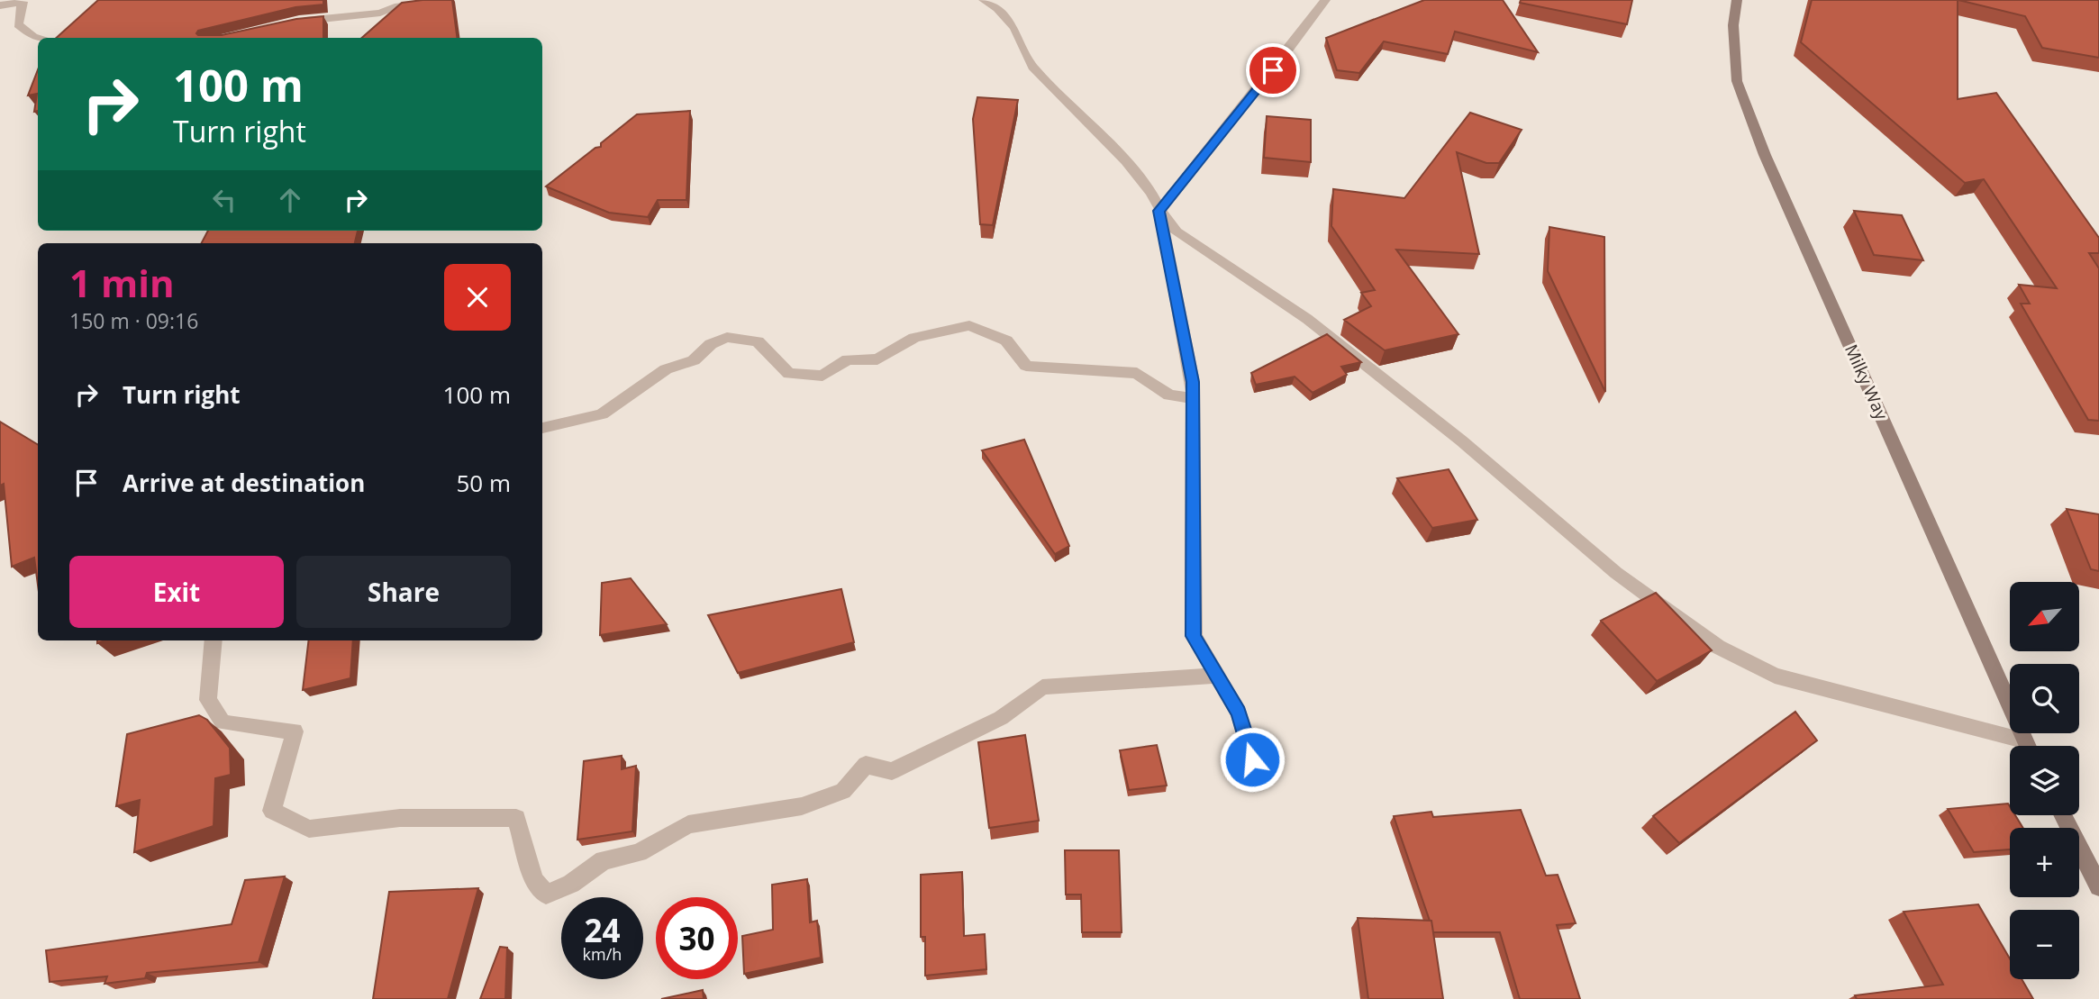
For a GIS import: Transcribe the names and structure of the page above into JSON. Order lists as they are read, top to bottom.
{
  "streets": {
    "street": ["Milky Way"]
  },
  "north": "bottom left",
  "page": {
    "turn": ["100 m", "Turn right"],
    "heading": ["1 min", "150 m · 09:16"],
    "list": [
      {
        "name": "Turn right",
        "value": "100 m"
      },
      {
        "name": "Arrive at destination",
        "value": "50 m"
      }
    ],
    "buttons": ["Exit", "Share"],
    "map_buttons": ["+", "−"],
    "speed": "24 km/h",
    "limit": "30"
  }
}
